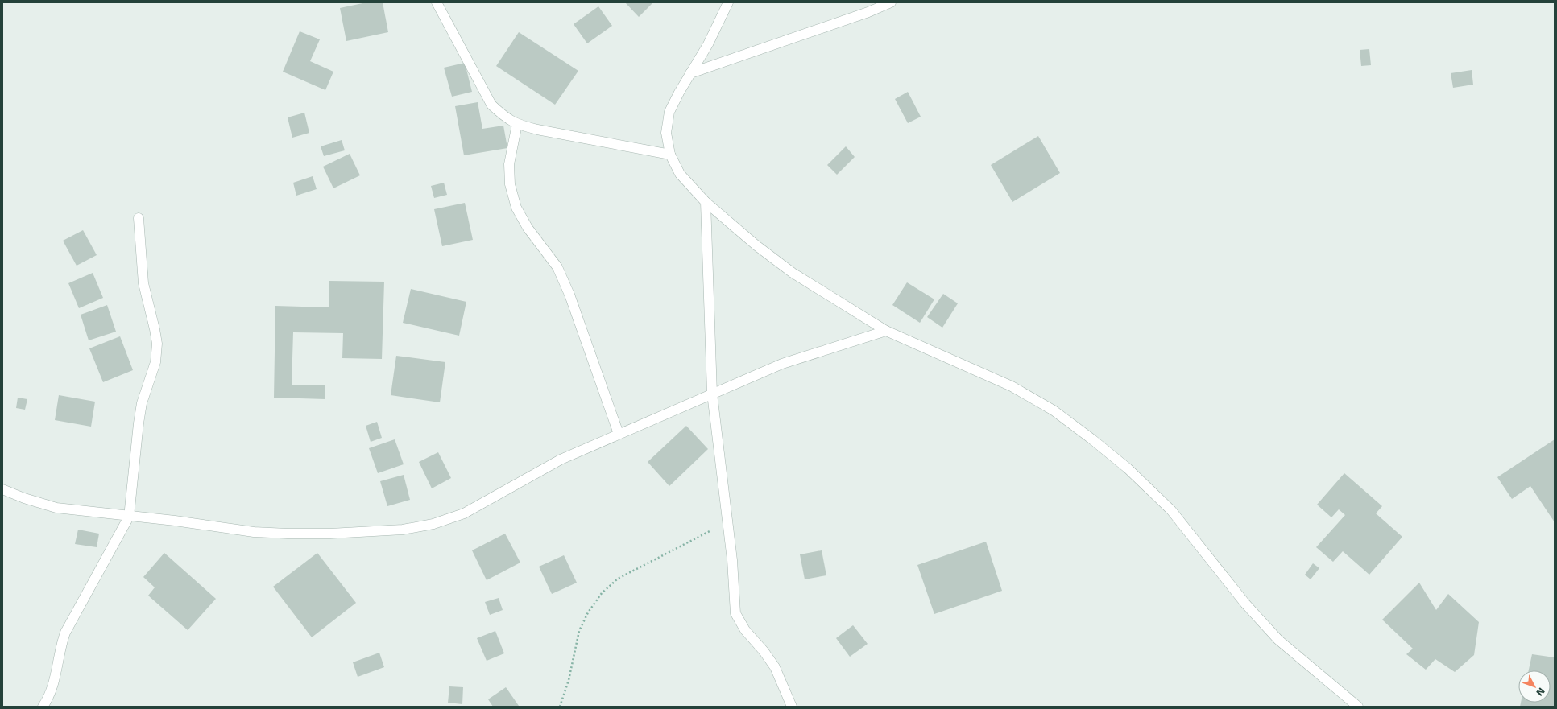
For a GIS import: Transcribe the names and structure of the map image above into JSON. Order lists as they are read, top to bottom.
{
  "north": "bottom right"
}
